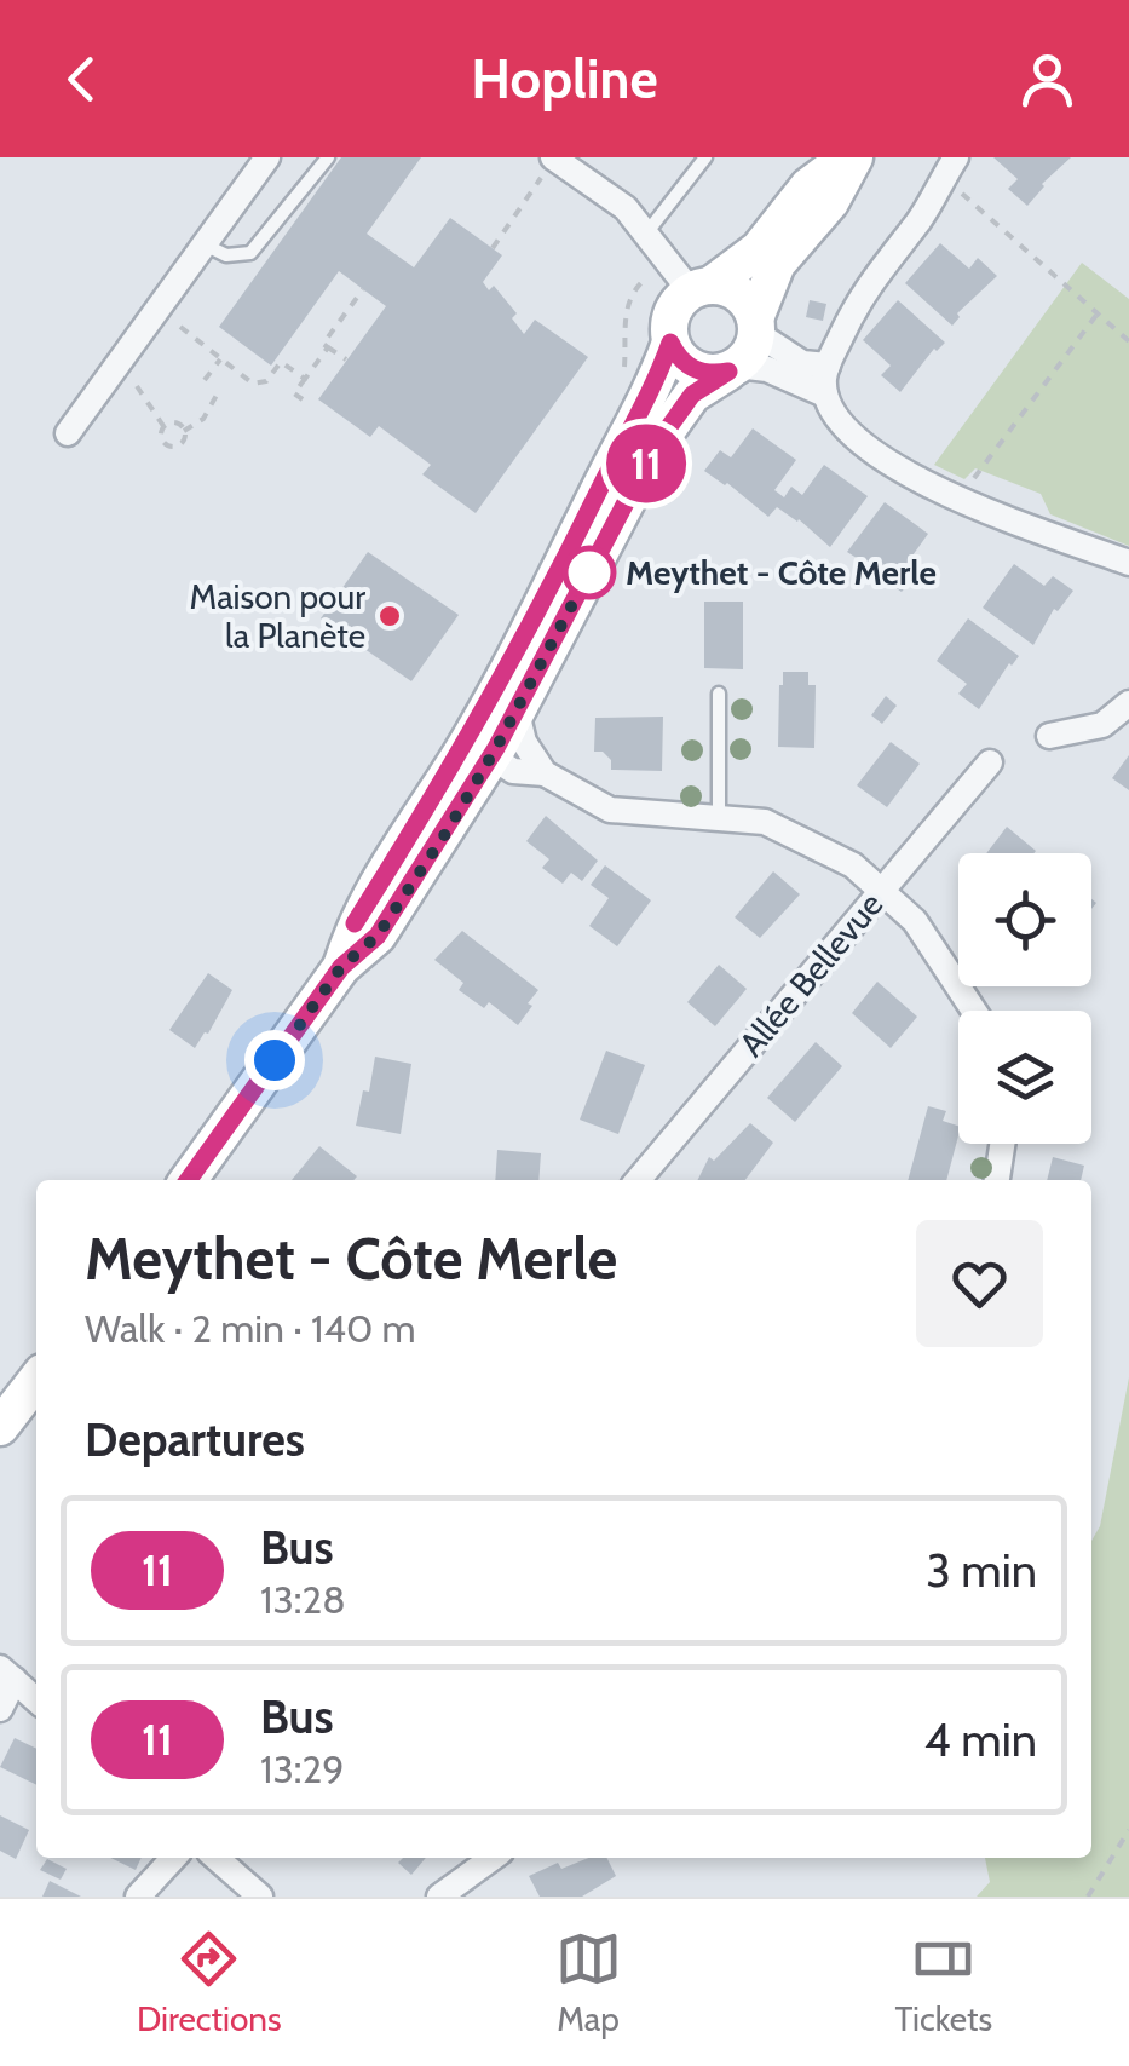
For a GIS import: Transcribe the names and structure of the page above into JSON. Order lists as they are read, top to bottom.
{
  "streets": {
    "street": ["Allée Bellevue"]
  },
  "places": ["Meythet - Côte Merle", "Maison pour la Planète"],
  "lines": ["bus line 11"],
  "page": {
    "header": "Hopline",
    "on_map": "11",
    "heading": [
      ["Meythet - Côte Merle", "Walk · 2 min · 140 m"],
      "Departures"
    ],
    "list": [
      {
        "mark": "11",
        "name": "Bus",
        "note": "13:28",
        "value": "3 min"
      },
      {
        "mark": "11",
        "name": "Bus",
        "note": "13:29",
        "value": "4 min"
      }
    ],
    "tabs": ["Directions", "Map", "Tickets"]
  }
}
